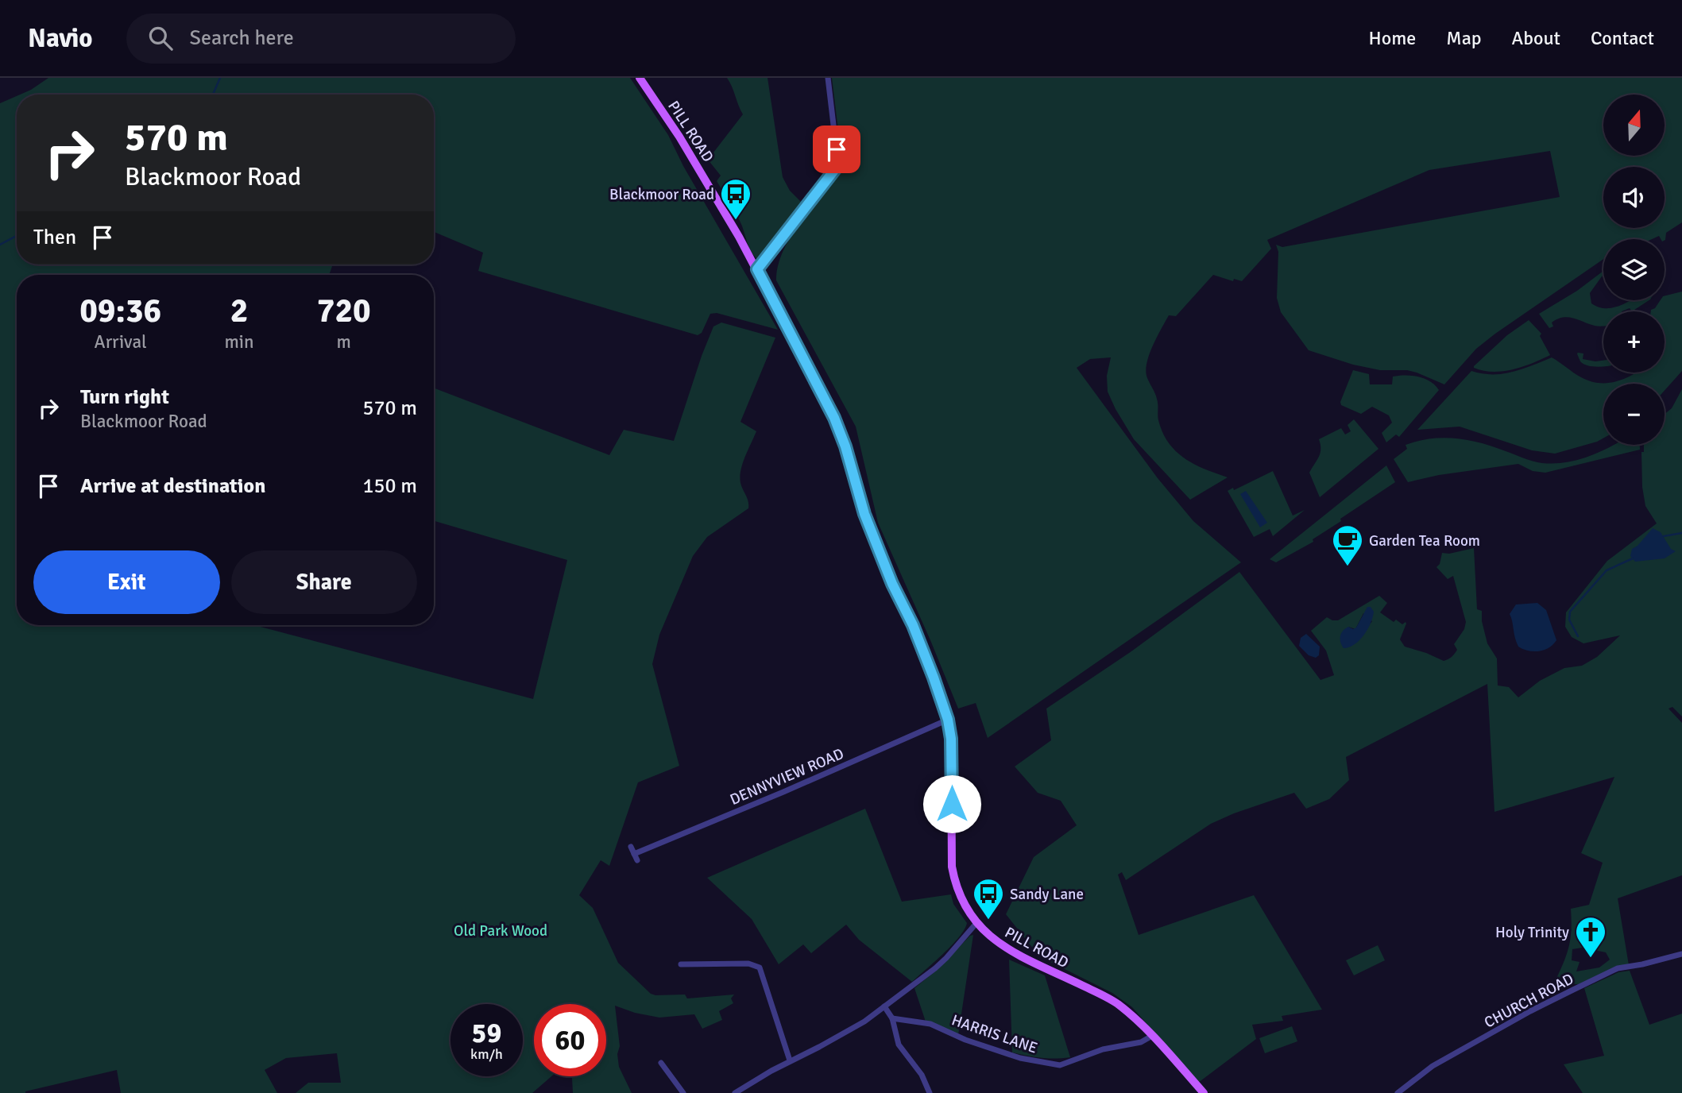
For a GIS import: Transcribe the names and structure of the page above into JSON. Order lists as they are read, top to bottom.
{
  "streets": {
    "main road": ["PILL ROAD"],
    "street": ["DENNYVIEW ROAD", "CHURCH ROAD", "HARRIS LANE"]
  },
  "crossings": [
    ["PILL ROAD", "DENNYVIEW ROAD"],
    ["PILL ROAD", "HARRIS LANE"]
  ],
  "parks": ["Old Park Wood"],
  "places": {
    "bus stop": ["Blackmoor Road", "Sandy Lane"],
    "cafe": ["Garden Tea Room"],
    "church": ["Holy Trinity"]
  },
  "north": "top",
  "page": {
    "header": "Navio",
    "search": "Search here",
    "nav": [
      "Home",
      "Map",
      "About",
      "Contact"
    ],
    "map_buttons": ["+", "−"],
    "turn": ["570 m", "Blackmoor Road"],
    "then": "Then",
    "eta": [
      "09:36",
      "Arrival",
      "2",
      "min",
      "720",
      "m"
    ],
    "list": [
      {
        "name": "Turn right",
        "note": "Blackmoor Road",
        "value": "570 m"
      },
      {
        "name": "Arrive at destination",
        "value": "150 m"
      }
    ],
    "buttons": ["Exit", "Share"],
    "speed": "59 km/h",
    "limit": "60"
  }
}
